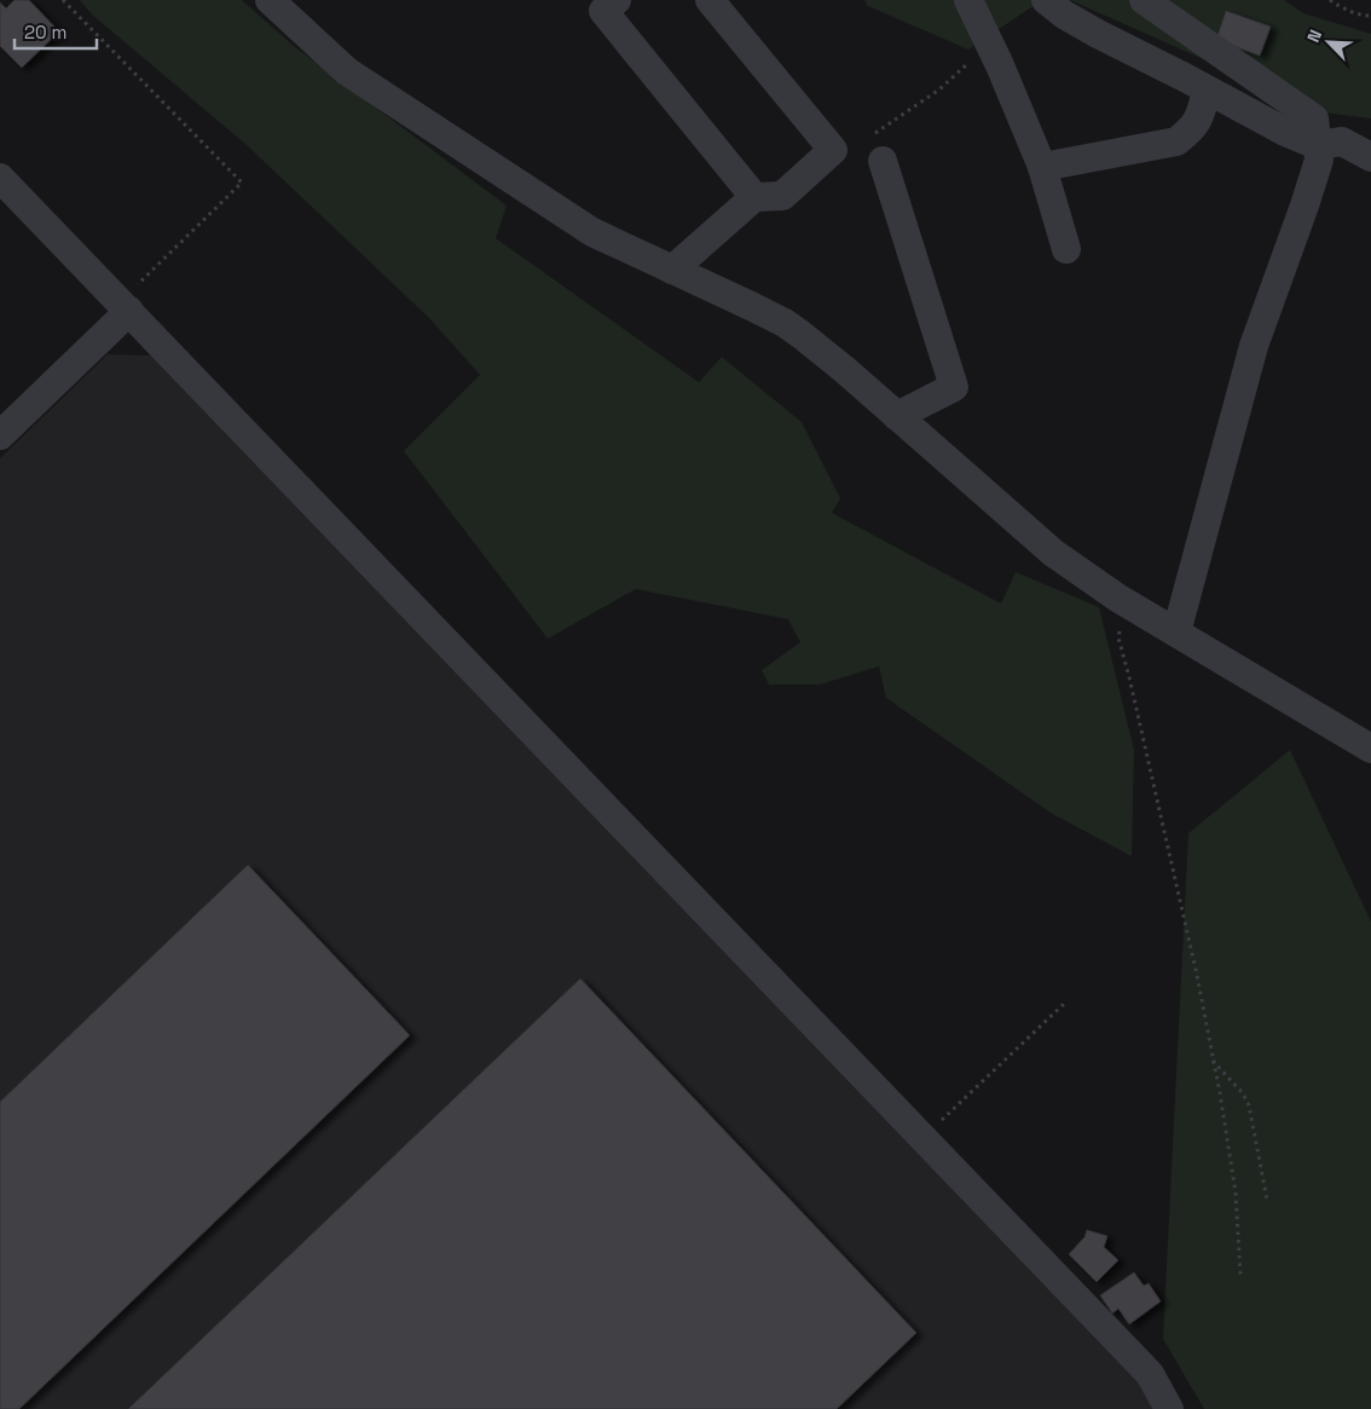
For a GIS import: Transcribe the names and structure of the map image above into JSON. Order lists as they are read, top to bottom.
{
  "scale_bar": "20 m",
  "north": "top left"
}
